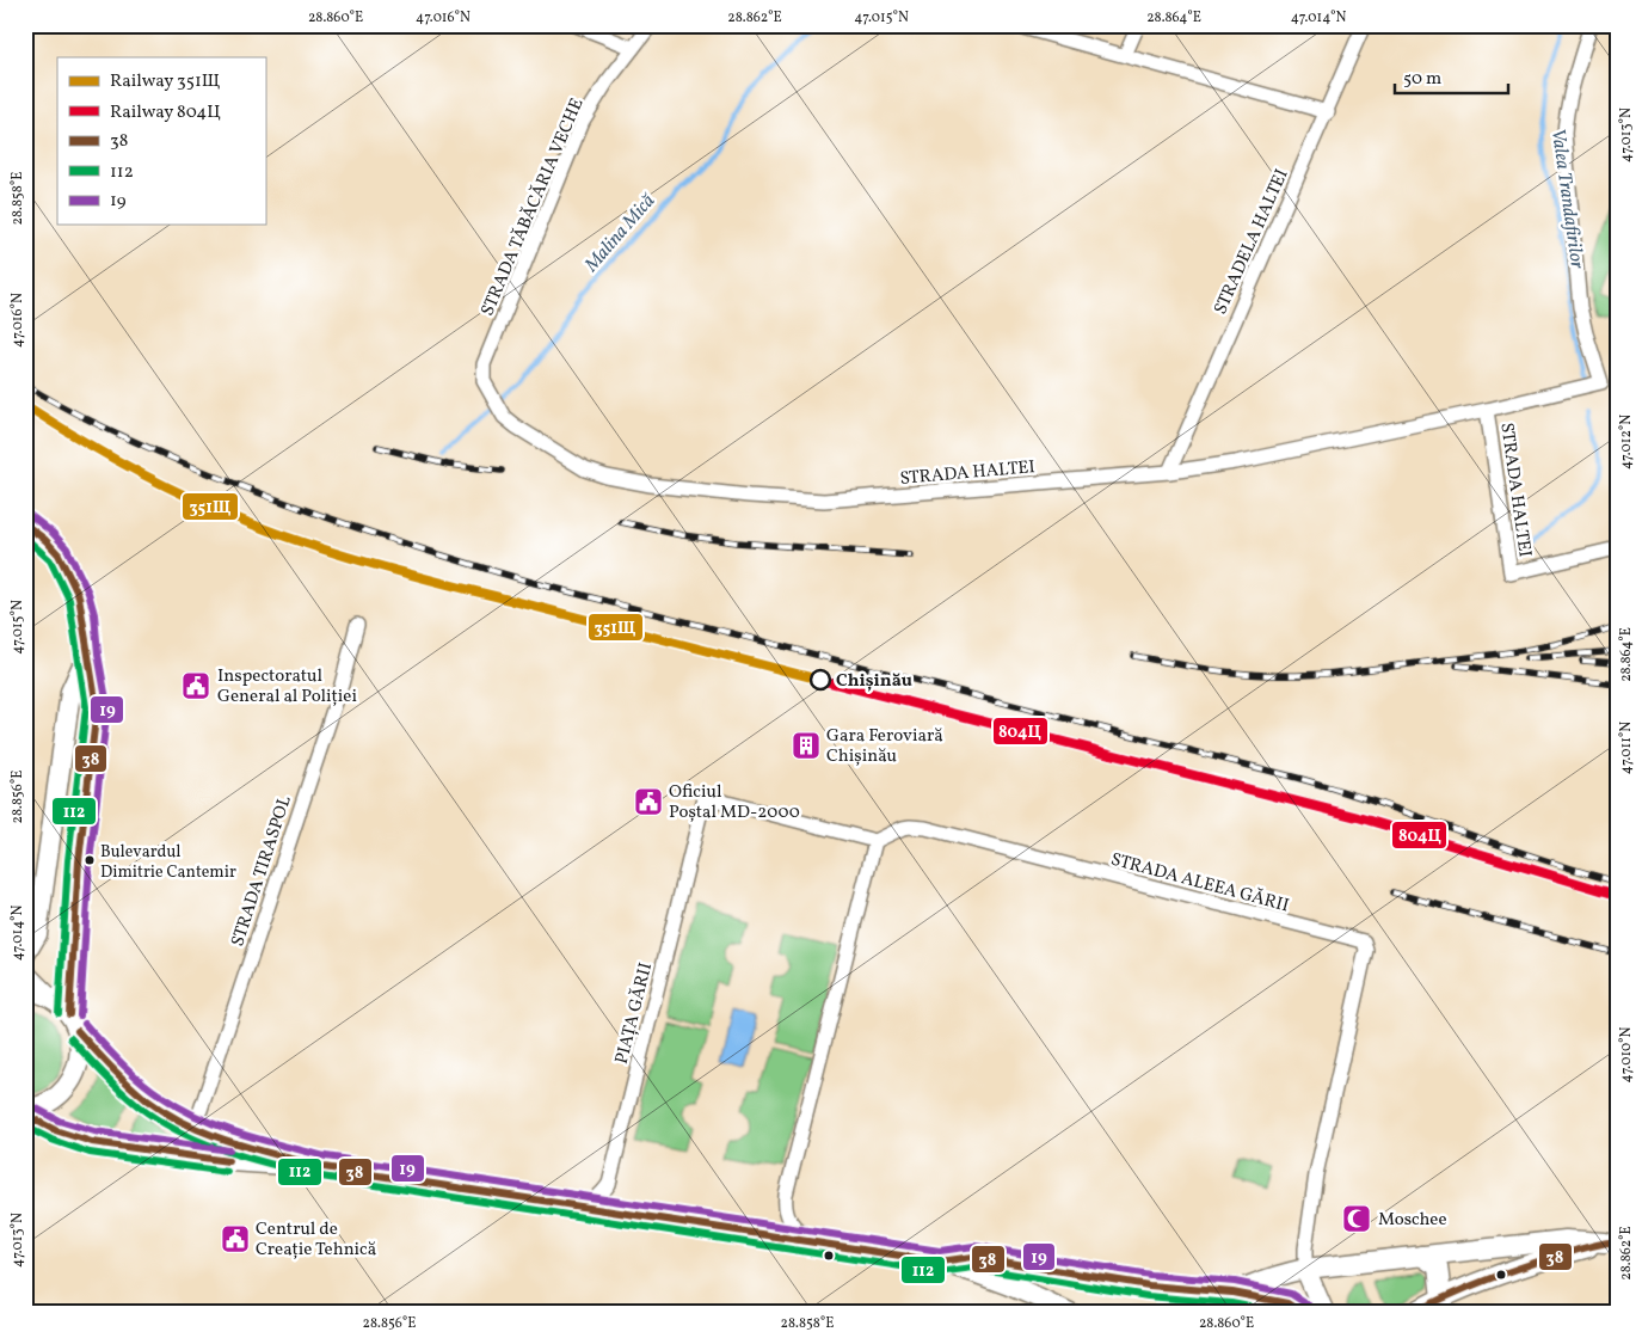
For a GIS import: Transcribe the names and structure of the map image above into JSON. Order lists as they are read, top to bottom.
{
  "streets": {
    "street": [
      "STRADA TĂBĂCĂRIA VECHE",
      "STRADELA HALTEI",
      "STRADA HALTEI",
      "STRADA TIRASPOL",
      "STRADA ALEEA GĂRII",
      "PIAȚA GĂRII"
    ]
  },
  "crossings": [
    ["STRADA TĂBĂCĂRIA VECHE", "STRADA HALTEI"],
    ["STRADELA HALTEI", "STRADA HALTEI"],
    ["STRADA ALEEA GĂRII", "PIAȚA GĂRII"]
  ],
  "water": ["Valea Trandafirilor", "Malina Mică"],
  "places": {
    "other": ["Chișinău", "Bulevardul Dimitrie Cantemir"],
    "public building": ["Inspectoratul General al Poliției", "Oficiul Poștal MD-2000", "Centrul de Creație Tehnică"],
    "building": ["Gara Feroviară Chișinău"],
    "mosque": ["Moschee"]
  },
  "lines": [
    "rail line 351Щ",
    "transit line 19",
    "transit line 38",
    "transit line 112",
    "rail line 804Ц"
  ],
  "legend": [
    "Railway 351Щ",
    "Railway 804Ц",
    "38",
    "112",
    "19"
  ],
  "scale_bar": "50 m",
  "coordinates": [
    "28.860°E",
    "47.016°N",
    "28.862°E",
    "47.015°N",
    "28.864°E",
    "47.014°N",
    "47.013°N",
    "28.858°E",
    "47.012°N",
    "47.011°N",
    "28.856°E",
    "47.010°N"
  ]
}
